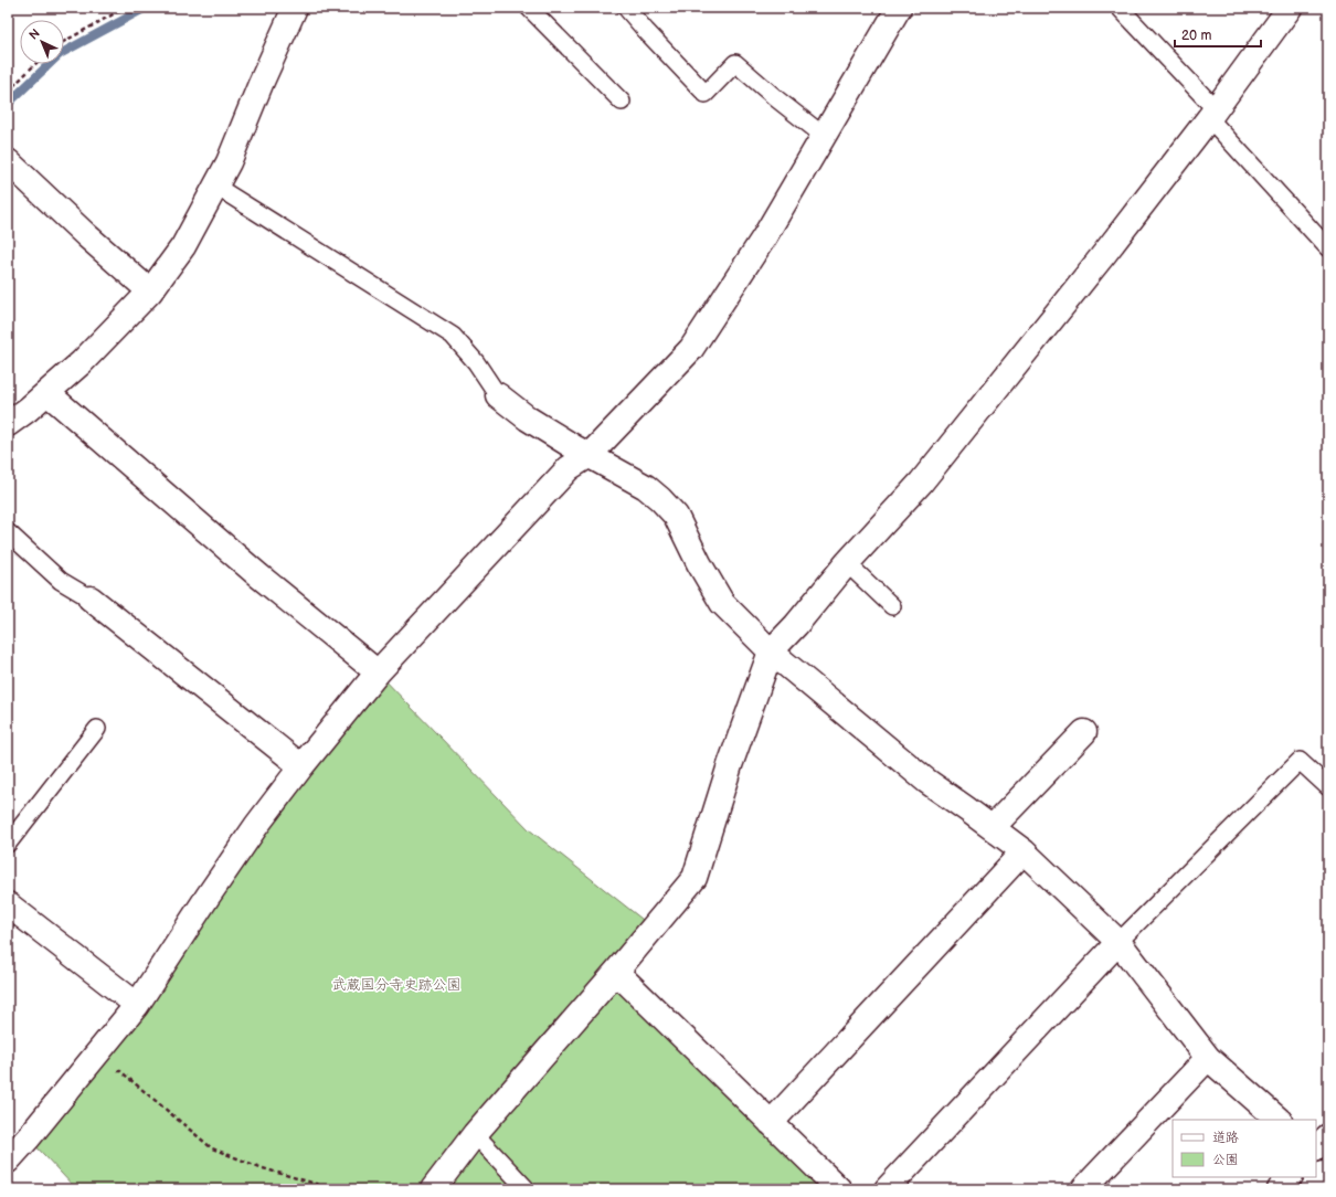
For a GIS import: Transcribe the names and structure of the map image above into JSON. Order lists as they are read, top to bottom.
{
  "parks": ["武蔵国分寺史跡公園"],
  "legend": ["道路", "公園"],
  "scale_bar": "20 m",
  "north": "top left"
}
